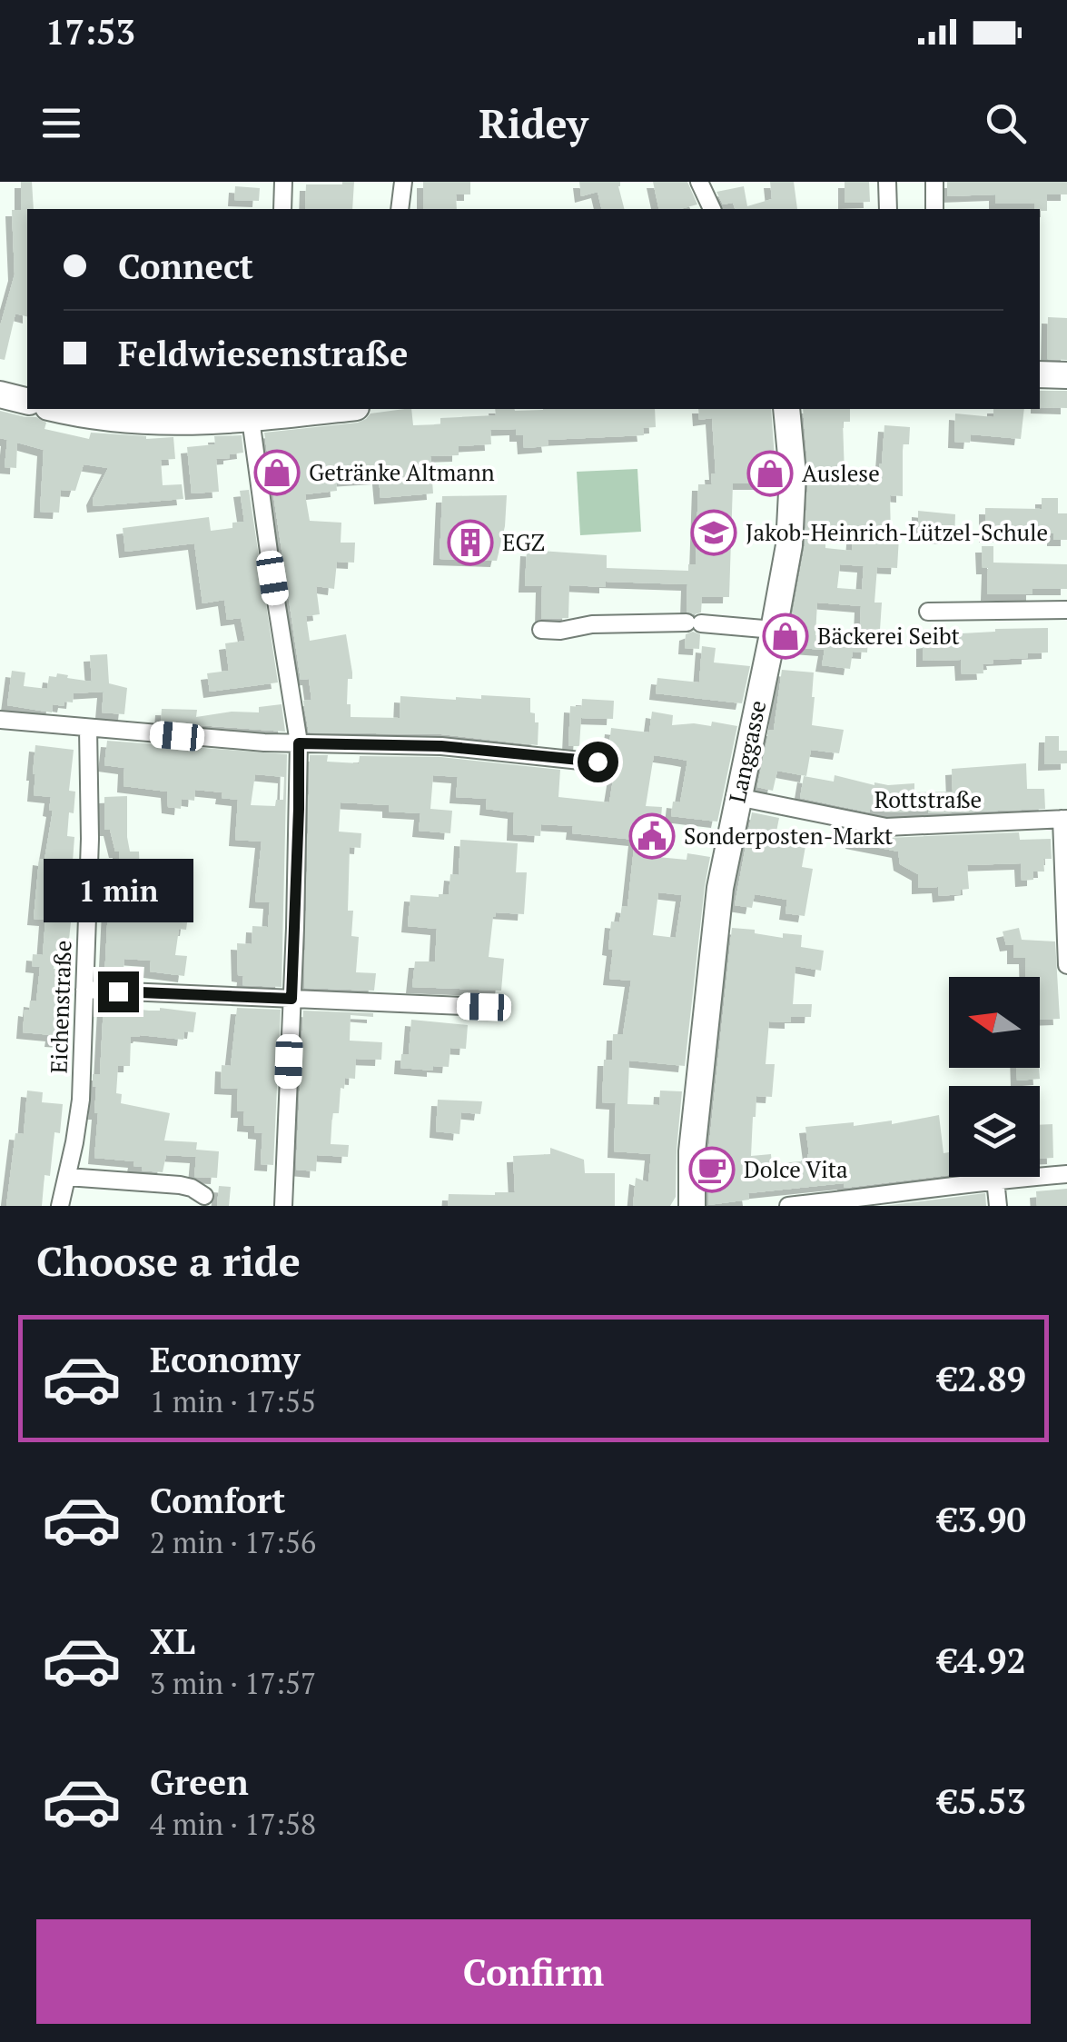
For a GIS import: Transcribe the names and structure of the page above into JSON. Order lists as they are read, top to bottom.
{
  "streets": {
    "main road": ["Langgasse"],
    "street": ["Rottstraße", "Eichenstraße"]
  },
  "crossings": [
    ["Langgasse", "Rottstraße"]
  ],
  "places": {
    "shop": ["Getränke Altmann", "Auslese", "Bäckerei Seibt"],
    "school or university": ["Jakob-Heinrich-Lützel-Schule"],
    "building": ["EGZ"],
    "public building": ["Sonderposten-Markt"],
    "cafe": ["Dolce Vita"]
  },
  "north": "left",
  "page": {
    "status": "17:53",
    "header": "Ridey",
    "banner": ["Connect", "Feldwiesenstraße"],
    "bubble": "1 min",
    "heading": "Choose a ride",
    "list": [
      {
        "name": "Economy",
        "note": "1 min · 17:55",
        "value": "€2.89"
      },
      {
        "name": "Comfort",
        "note": "2 min · 17:56",
        "value": "€3.90"
      },
      {
        "name": "XL",
        "note": "3 min · 17:57",
        "value": "€4.92"
      },
      {
        "name": "Green",
        "note": "4 min · 17:58",
        "value": "€5.53"
      }
    ],
    "buttons": "Confirm"
  }
}
